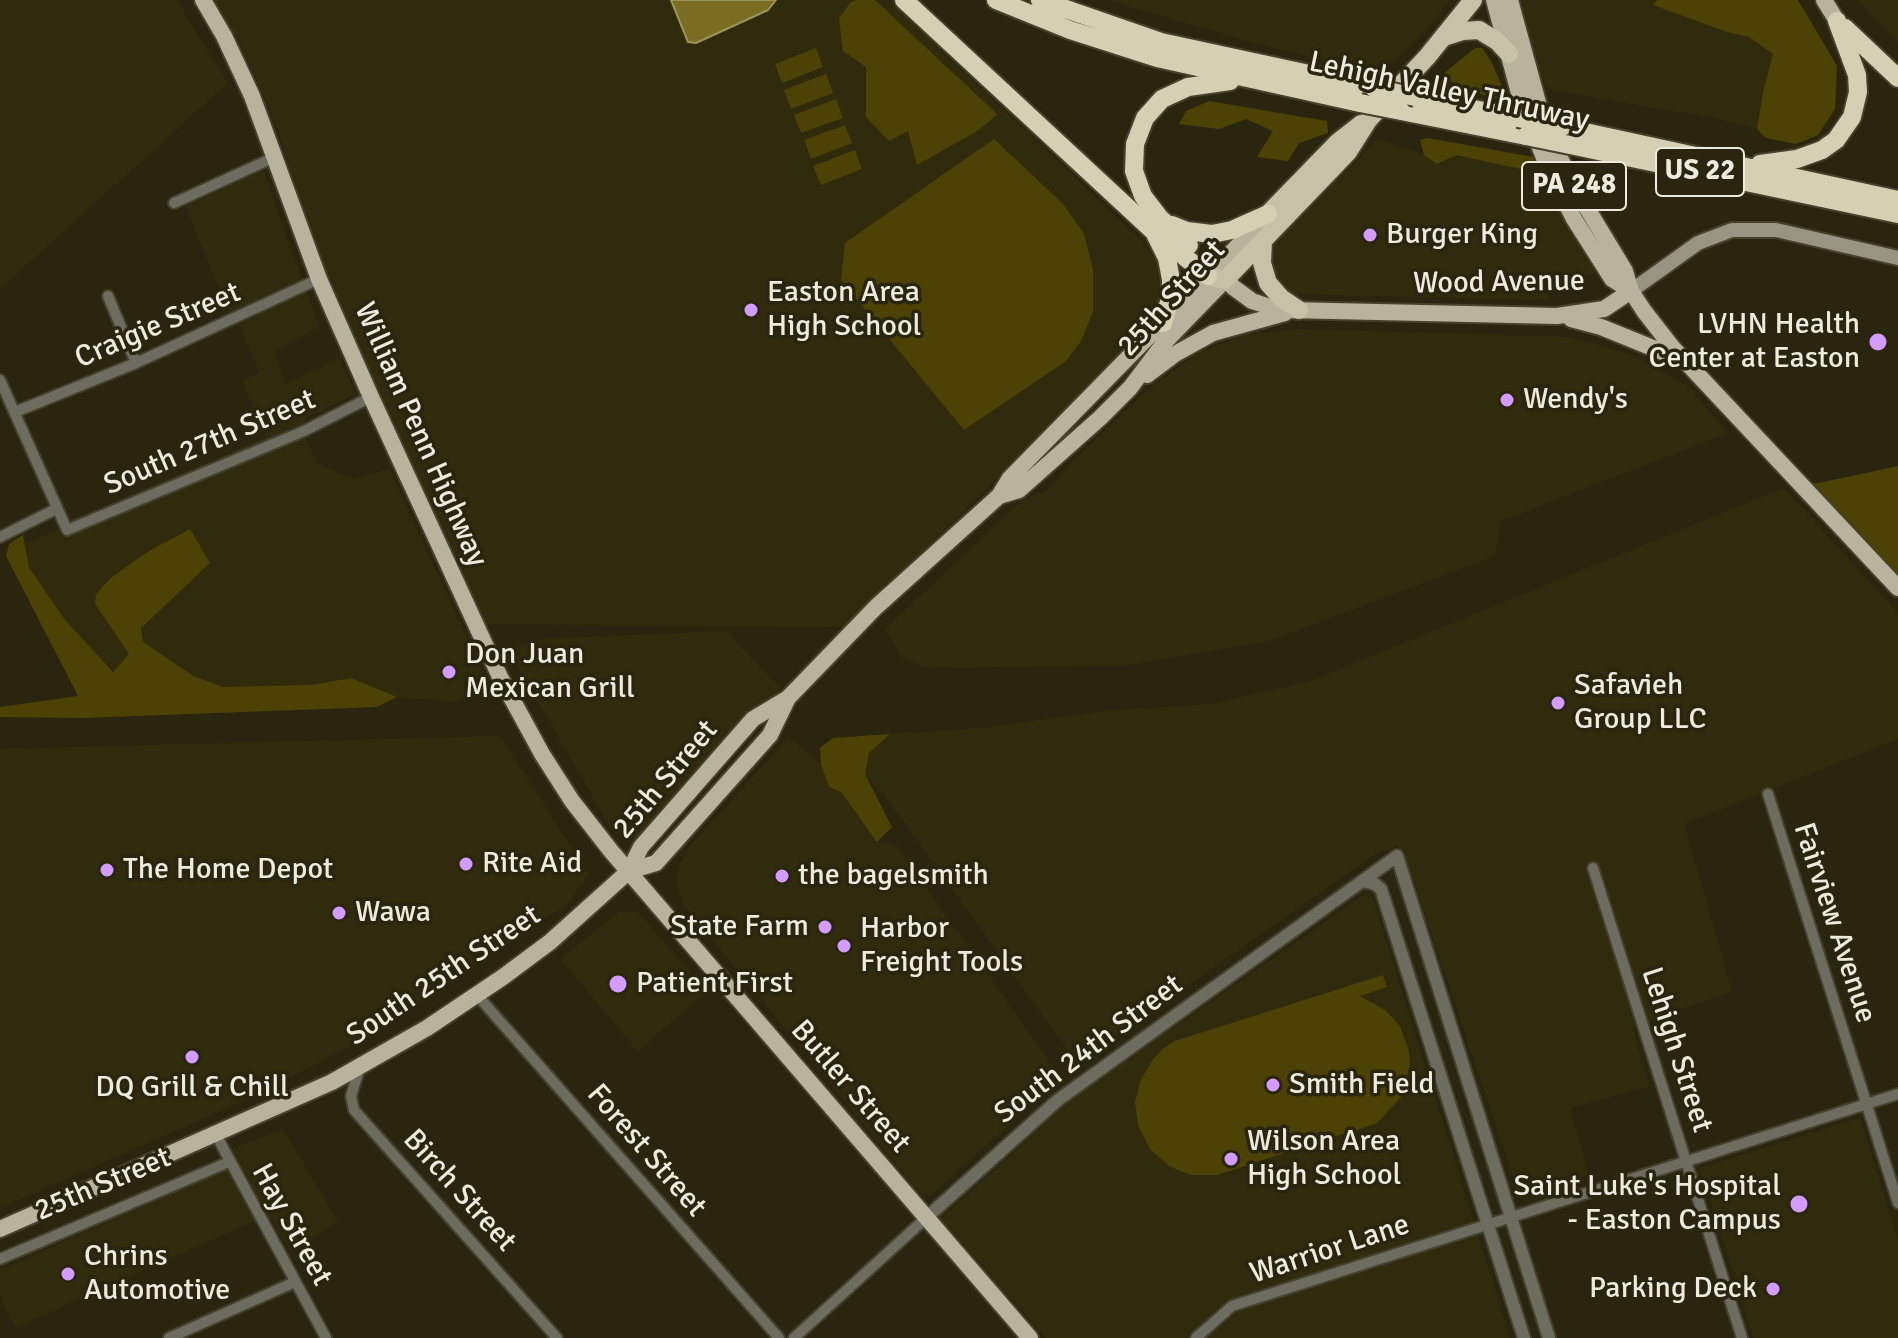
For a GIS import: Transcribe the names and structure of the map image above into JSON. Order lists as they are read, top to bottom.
{
  "streets": {
    "highway": ["Lehigh Valley Thruway", "US 22", "25th Street"],
    "main road": [
      "PA 248",
      "Wood Avenue",
      "William Penn Highway",
      "South 25th Street",
      "Butler Street"
    ],
    "street": [
      "Craigie Street",
      "South 27th Street",
      "Fairview Avenue",
      "South 24th Street",
      "Lehigh Street",
      "Forest Street",
      "Birch Street",
      "Hay Street",
      "Warrior Lane"
    ]
  },
  "crossings": [
    ["Lehigh Valley Thruway", "25th Street"],
    ["PA 248", "Wood Avenue"],
    ["Wood Avenue", "25th Street"],
    ["25th Street", "William Penn Highway"],
    ["25th Street", "South 25th Street"],
    ["25th Street", "Butler Street"],
    ["25th Street", "Hay Street"],
    ["Craigie Street", "William Penn Highway"],
    ["William Penn Highway", "South 27th Street"],
    ["William Penn Highway", "South 25th Street"],
    ["William Penn Highway", "Butler Street"],
    ["Fairview Avenue", "Warrior Lane"],
    ["South 25th Street", "Butler Street"],
    ["South 25th Street", "Forest Street"],
    ["South 25th Street", "Birch Street"],
    ["South 25th Street", "Hay Street"],
    ["South 24th Street", "Butler Street"],
    ["South 24th Street", "Warrior Lane"],
    ["Lehigh Street", "Warrior Lane"]
  ],
  "places": [
    "Burger King",
    "Easton Area High School",
    "LVHN Health Center at Easton",
    "Wendy's",
    "Don Juan Mexican Grill",
    "Safavieh Group LLC",
    "Rite Aid",
    "The Home Depot",
    "the bagelsmith",
    "Wawa",
    "State Farm",
    "Harbor Freight Tools",
    "Patient First",
    "DQ Grill & Chill",
    "Smith Field",
    "Wilson Area High School",
    "Saint Luke's Hospital - Easton Campus",
    "Chrins Automotive",
    "Parking Deck"
  ]
}
